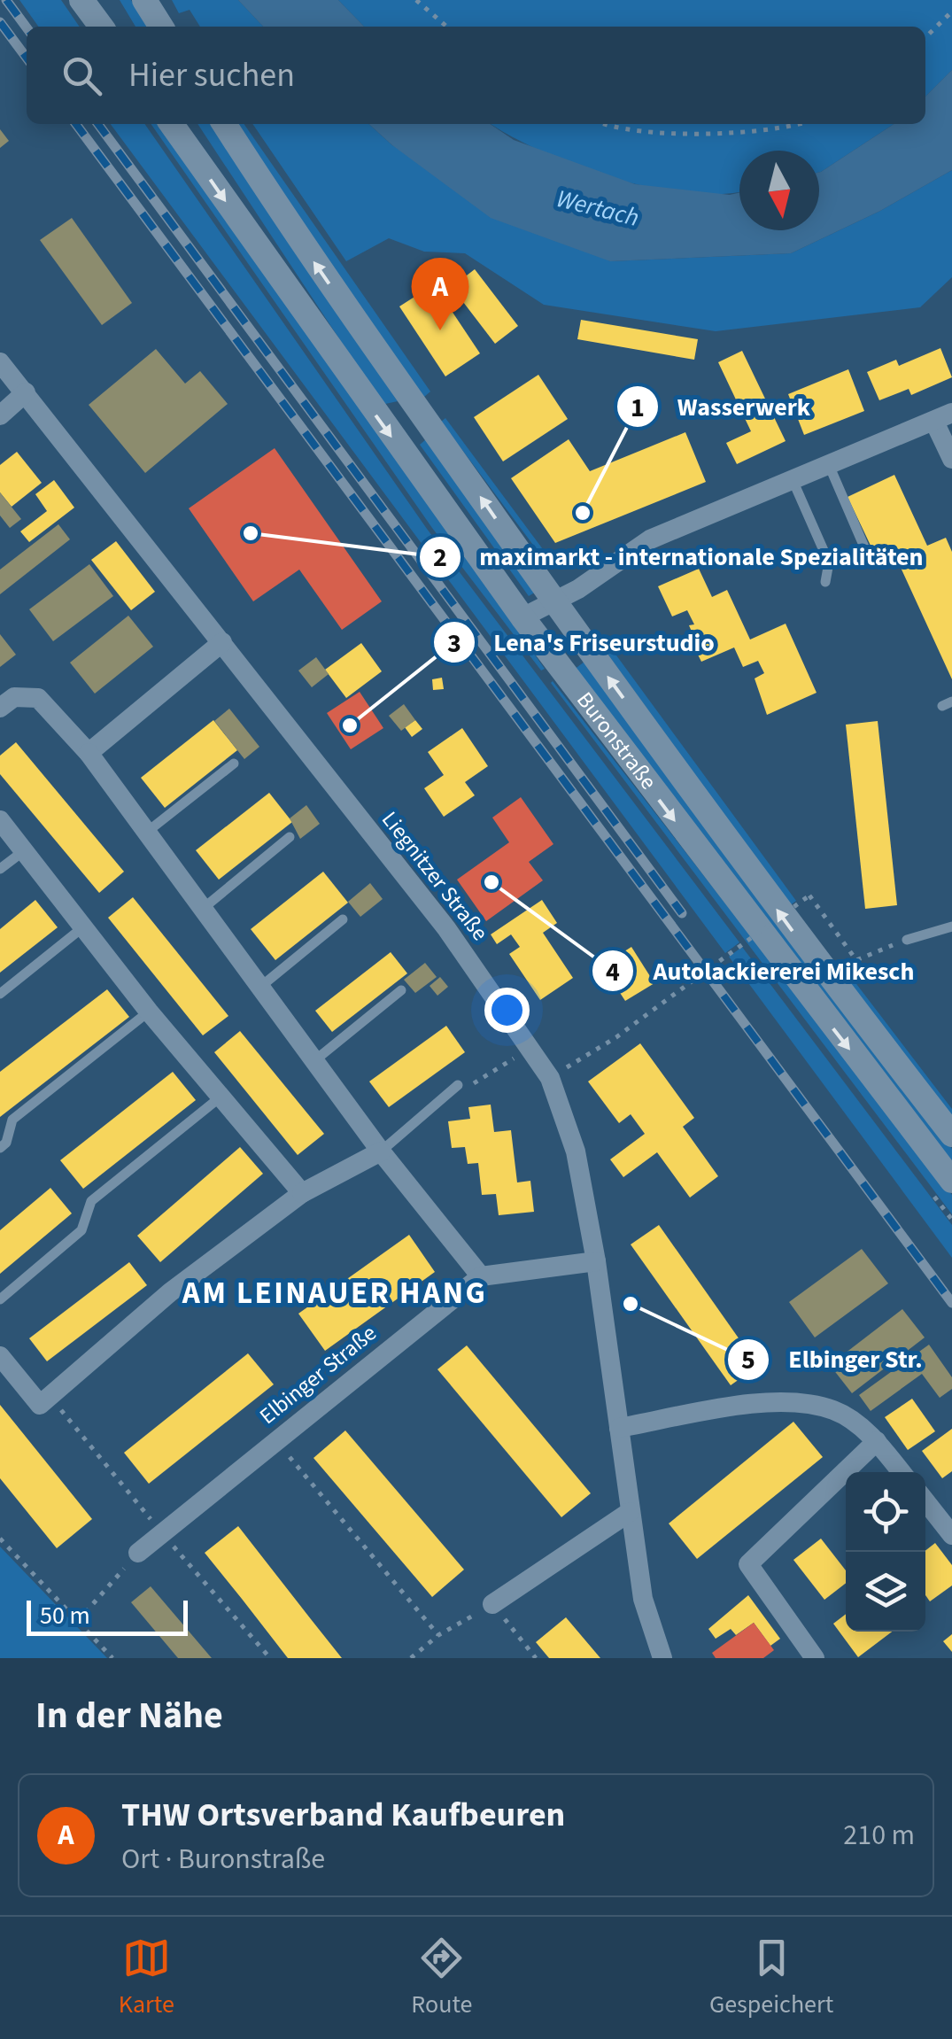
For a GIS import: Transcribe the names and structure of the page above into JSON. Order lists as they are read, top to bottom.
{
  "streets": {
    "street": ["Buronstraße", "Liegnitzer Straße", "Elbinger Straße"]
  },
  "districts": ["AM LEINAUER HANG"],
  "water": ["Wertach"],
  "places": [
    "Wasserwerk",
    "maximarkt - internationale Spezialitäten",
    "Lena's Friseurstudio",
    "Autolackiererei Mikesch",
    "Elbinger Str."
  ],
  "scale_bar": "50 m",
  "north": "bottom",
  "page": {
    "search": "Hier suchen",
    "pins": "A",
    "scale": "50 m",
    "heading": "In der Nähe",
    "list": [
      {
        "mark": "A",
        "name": "THW Ortsverband Kaufbeuren",
        "note": "Ort · Buronstraße",
        "value": "210 m"
      }
    ],
    "nav": ["Karte", "Route", "Gespeichert"]
  }
}
